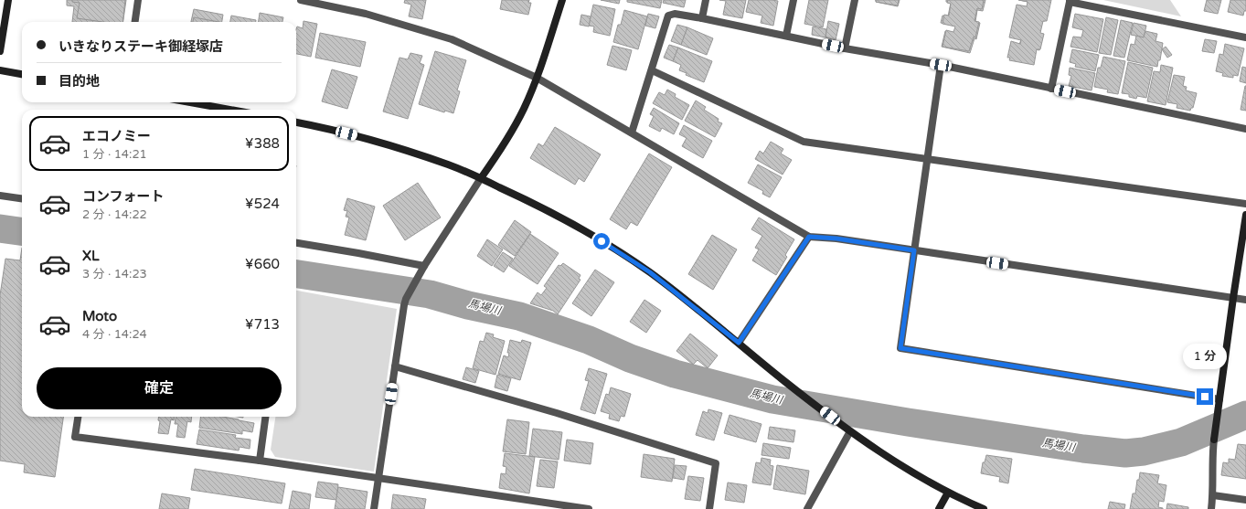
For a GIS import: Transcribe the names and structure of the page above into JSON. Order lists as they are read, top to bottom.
{
  "water": ["馬場川"],
  "page": {
    "banner": ["いきなりステーキ御経塚店", "目的地"],
    "list": [
      {
        "name": "エコノミー",
        "note": "1 分 · 14:21",
        "value": "¥388"
      },
      {
        "name": "コンフォート",
        "note": "2 分 · 14:22",
        "value": "¥524"
      },
      {
        "name": "XL",
        "note": "3 分 · 14:23",
        "value": "¥660"
      },
      {
        "name": "Moto",
        "note": "4 分 · 14:24",
        "value": "¥713"
      }
    ],
    "bubble": "1 分",
    "buttons": "確定"
  }
}
